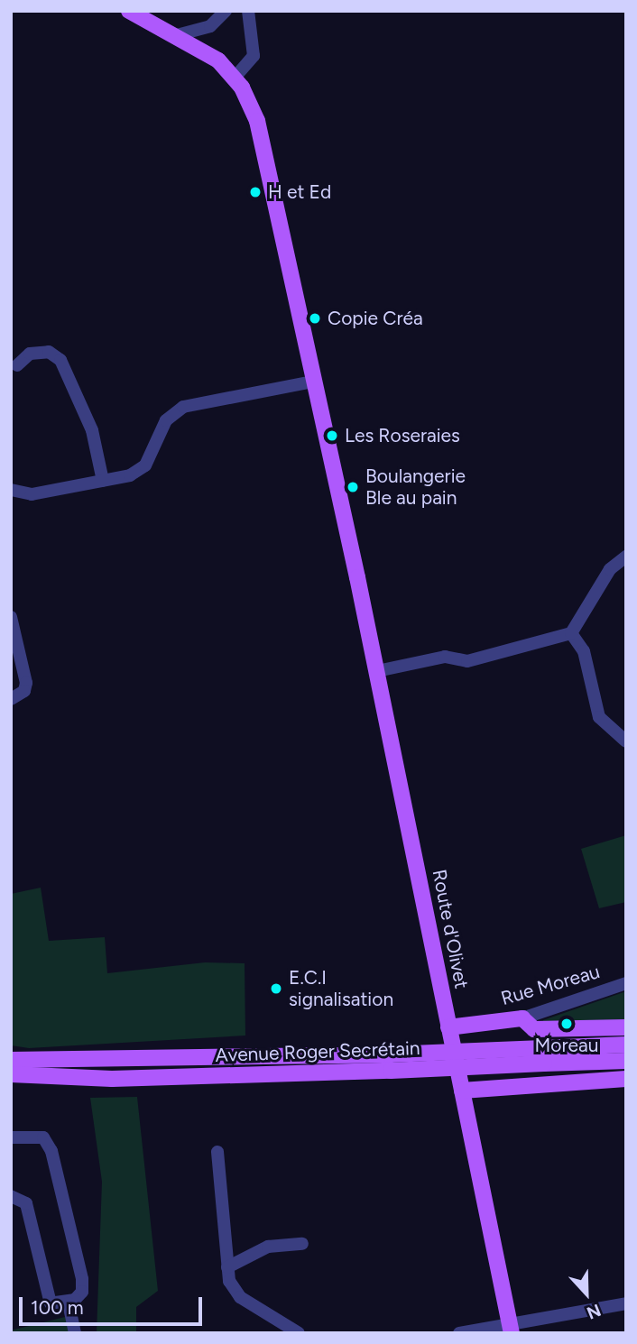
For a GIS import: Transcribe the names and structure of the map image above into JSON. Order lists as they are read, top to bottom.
{
  "streets": {
    "main road": ["Route d'Olivet", "Rue Moreau", "Avenue Roger Secrétain"]
  },
  "crossings": [
    ["Route d'Olivet", "Rue Moreau"]
  ],
  "places": [
    "H et Ed",
    "Copie Créa",
    "Les Roseraies",
    "Boulangerie Ble au pain",
    "E.C.I signalisation",
    "Moreau"
  ],
  "scale_bar": "100 m",
  "north": "bottom"
}
